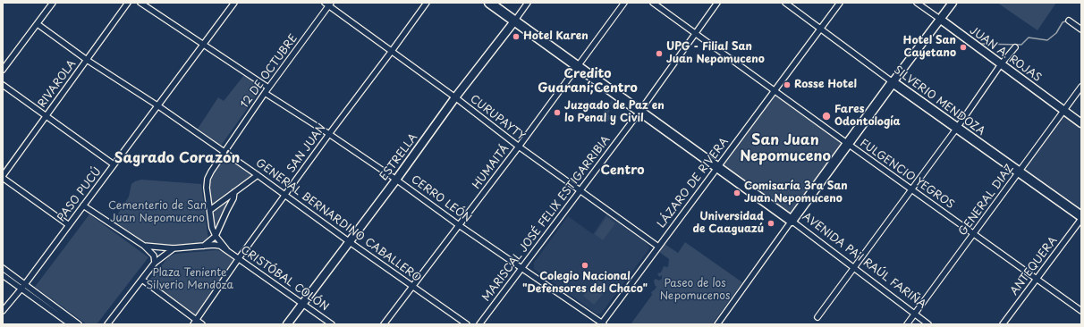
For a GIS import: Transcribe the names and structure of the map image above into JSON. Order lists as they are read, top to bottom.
{
  "streets": {
    "highway": ["SILVERIO MENDOZA", "AVENIDA PA'I RAÚL FARIÑA"],
    "main road": ["JUAN A. ROJAS", "ESTRELLA"],
    "street": [
      "12 DE OCTUBRE",
      "RIVAROLA",
      "CURUPAYTY",
      "SAN JUAN",
      "HUMAITÁ",
      "FULGENCIO YEGROS",
      "LÁZARO DE RIVERA",
      "PASO PUCÚ",
      "CERRO LEÓN",
      "GENERAL DIAZ",
      "MARISCAL JOSÉ FELIX ESTIGARRIBIA",
      "GENERAL BERNARDINO CABALLERO",
      "ANTEQUERA",
      "CRISTÓBAL COLÓN"
    ]
  },
  "crossings": [
    ["JUAN A. ROJAS", "GENERAL DIAZ"],
    ["12 DE OCTUBRE", "CURUPAYTY"],
    ["12 DE OCTUBRE", "CERRO LEÓN"],
    ["12 DE OCTUBRE", "GENERAL BERNARDINO CABALLERO"],
    ["RIVAROLA", "GENERAL BERNARDINO CABALLERO"],
    ["SILVERIO MENDOZA", "LÁZARO DE RIVERA"],
    ["SILVERIO MENDOZA", "GENERAL DIAZ"],
    ["CURUPAYTY", "SAN JUAN"],
    ["CURUPAYTY", "ESTRELLA"],
    ["CURUPAYTY", "HUMAITÁ"],
    ["CURUPAYTY", "LÁZARO DE RIVERA"],
    ["CURUPAYTY", "MARISCAL JOSÉ FELIX ESTIGARRIBIA"],
    ["SAN JUAN", "CERRO LEÓN"],
    ["SAN JUAN", "GENERAL BERNARDINO CABALLERO"],
    ["SAN JUAN", "CRISTÓBAL COLÓN"],
    ["ESTRELLA", "CERRO LEÓN"],
    ["ESTRELLA", "GENERAL BERNARDINO CABALLERO"],
    ["ESTRELLA", "AVENIDA PA'I RAÚL FARIÑA"],
    ["ESTRELLA", "CRISTÓBAL COLÓN"],
    ["HUMAITÁ", "CERRO LEÓN"],
    ["HUMAITÁ", "GENERAL BERNARDINO CABALLERO"],
    ["HUMAITÁ", "AVENIDA PA'I RAÚL FARIÑA"],
    ["FULGENCIO YEGROS", "LÁZARO DE RIVERA"],
    ["FULGENCIO YEGROS", "GENERAL DIAZ"],
    ["FULGENCIO YEGROS", "MARISCAL JOSÉ FELIX ESTIGARRIBIA"],
    ["FULGENCIO YEGROS", "ANTEQUERA"],
    ["LÁZARO DE RIVERA", "CERRO LEÓN"],
    ["LÁZARO DE RIVERA", "AVENIDA PA'I RAÚL FARIÑA"],
    ["PASO PUCÚ", "GENERAL BERNARDINO CABALLERO"],
    ["CERRO LEÓN", "MARISCAL JOSÉ FELIX ESTIGARRIBIA"],
    ["GENERAL DIAZ", "AVENIDA PA'I RAÚL FARIÑA"],
    ["MARISCAL JOSÉ FELIX ESTIGARRIBIA", "AVENIDA PA'I RAÚL FARIÑA"]
  ],
  "districts": [
    "Credito Guaraní;Centro",
    "San Juan Nepomuceno",
    "Sagrado Corazón",
    "Centro"
  ],
  "parks": ["Cementerio de San Juan Nepomuceno", "Plaza Teniente Silverio Mendoza", "Paseo de los Nepomucenos"],
  "places": [
    "Hotel Karen",
    "Hotel San Cayetano",
    "UPG - Filial San Juan Nepomuceno",
    "Rosse Hotel",
    "Juzgado de Paz en lo Penal y Civil",
    "Fares Odontología",
    "Comisaría 3ra San Juan Nepomuceno",
    "Universidad de Caaguazú",
    "Colegio Nacional \"Defensores del Chaco\""
  ]
}
